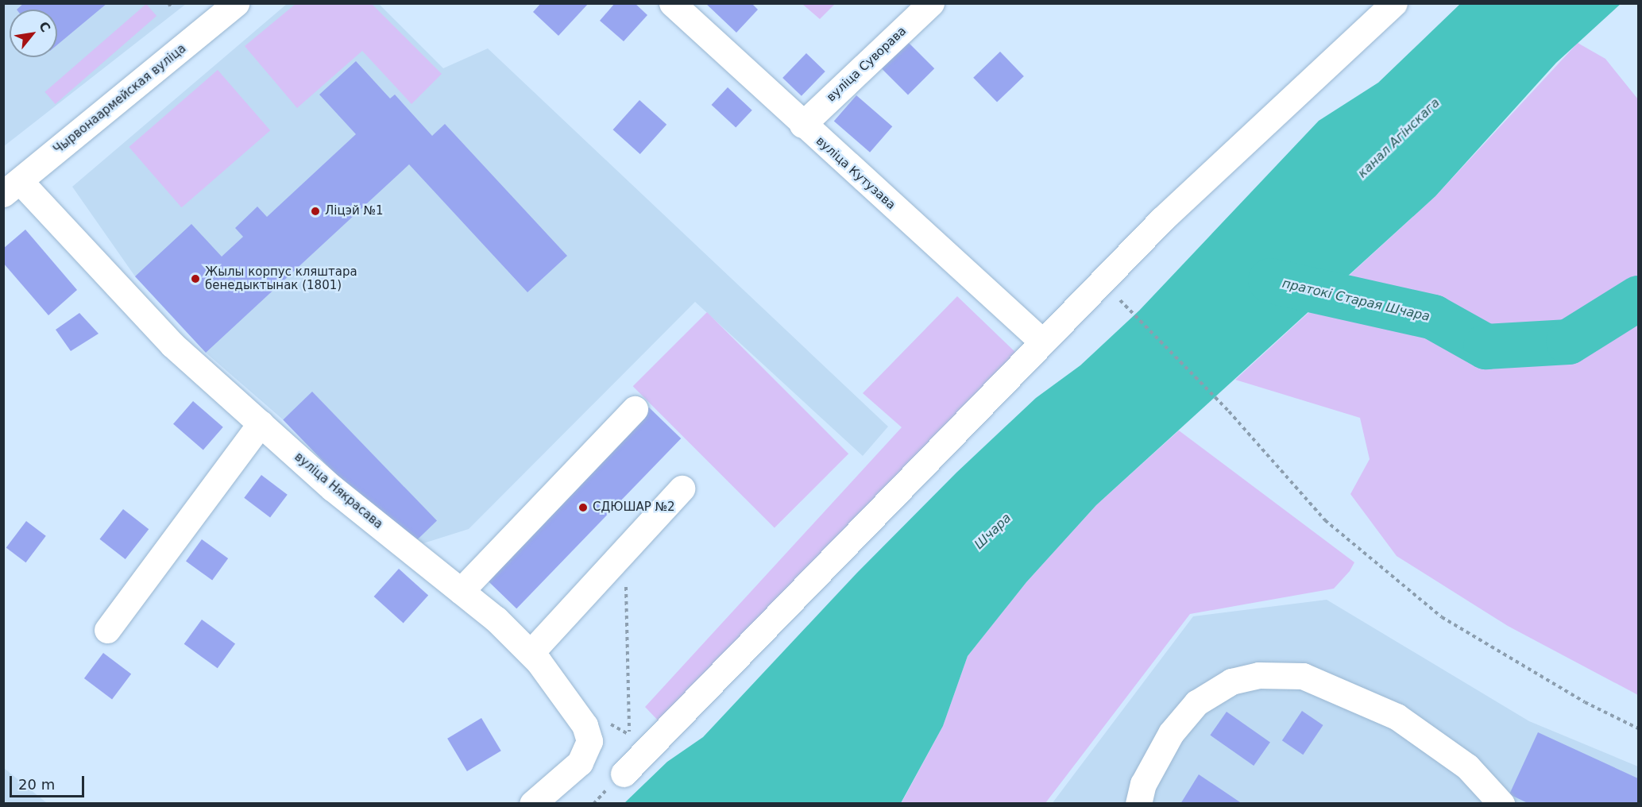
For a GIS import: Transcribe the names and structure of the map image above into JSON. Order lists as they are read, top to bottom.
{
  "streets": {
    "street": [
      "вуліца Суворава",
      "Чырвонаармейская вуліца",
      "вуліца Кутузава",
      "вуліца Някрасава"
    ]
  },
  "crossings": [
    ["вуліца Суворава", "вуліца Кутузава"],
    ["Чырвонаармейская вуліца", "вуліца Някрасава"]
  ],
  "water": ["канал Агінскага", "пратокі Старая Шчара", "Шчара"],
  "places": ["Ліцэй №1", "Жылы корпус кляштара бенедыктынак (1801)", "СДЮШАР №2"],
  "scale_bar": "20 m",
  "north": "top right"
}
